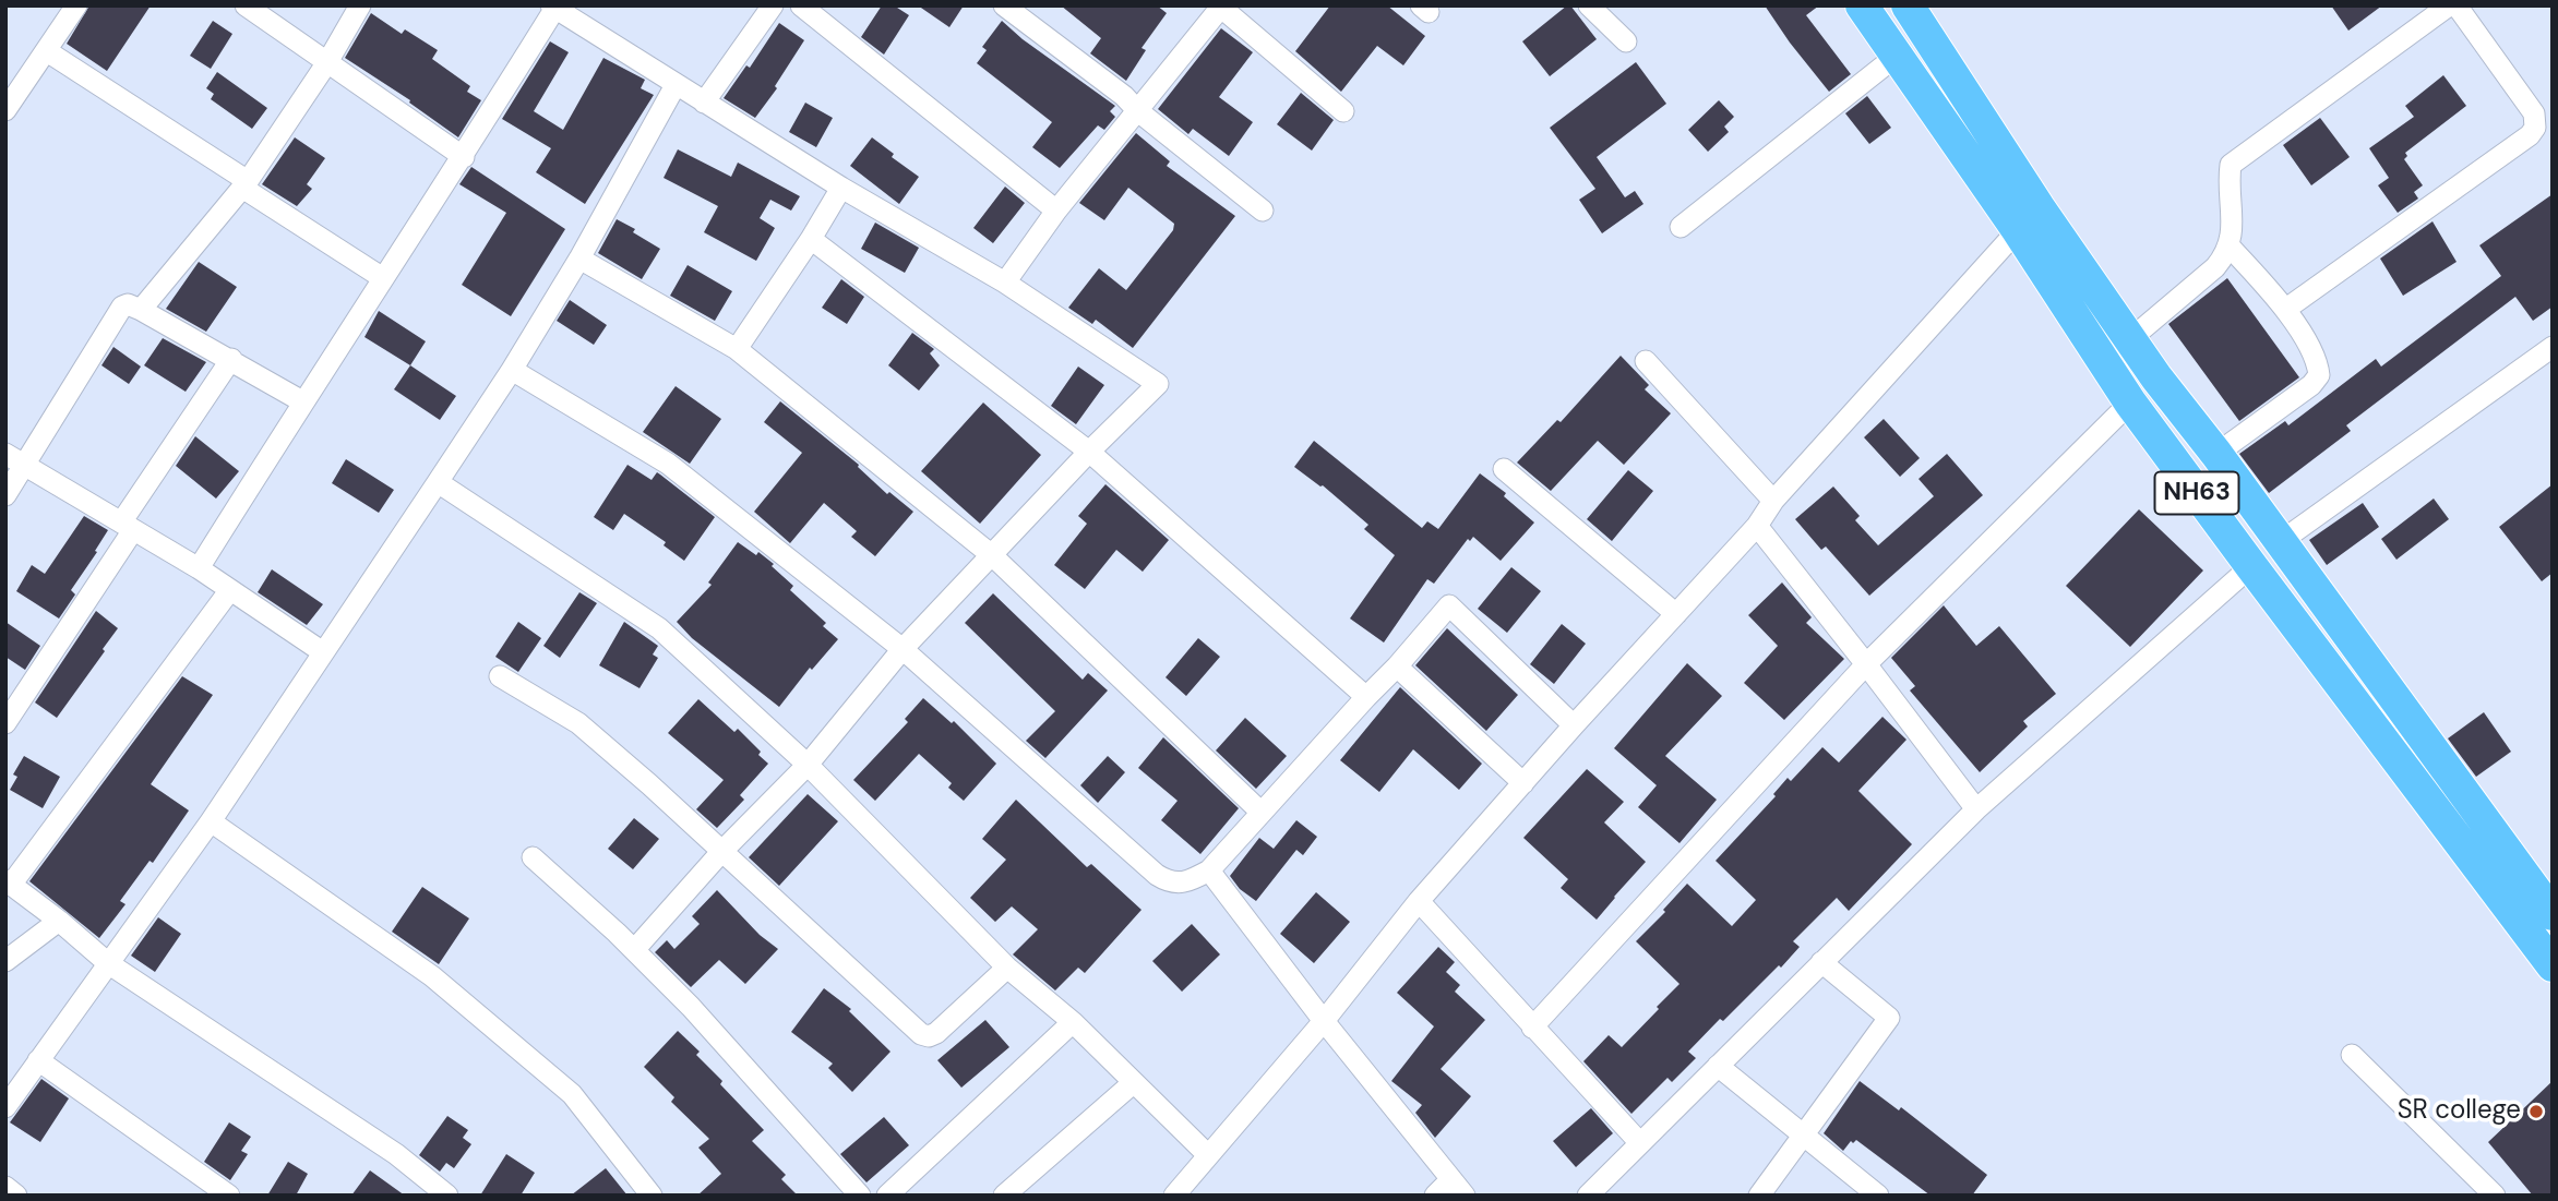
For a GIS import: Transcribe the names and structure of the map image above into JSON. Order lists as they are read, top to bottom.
{
  "streets": {
    "highway": ["NH63"]
  },
  "places": ["SR college"]
}
